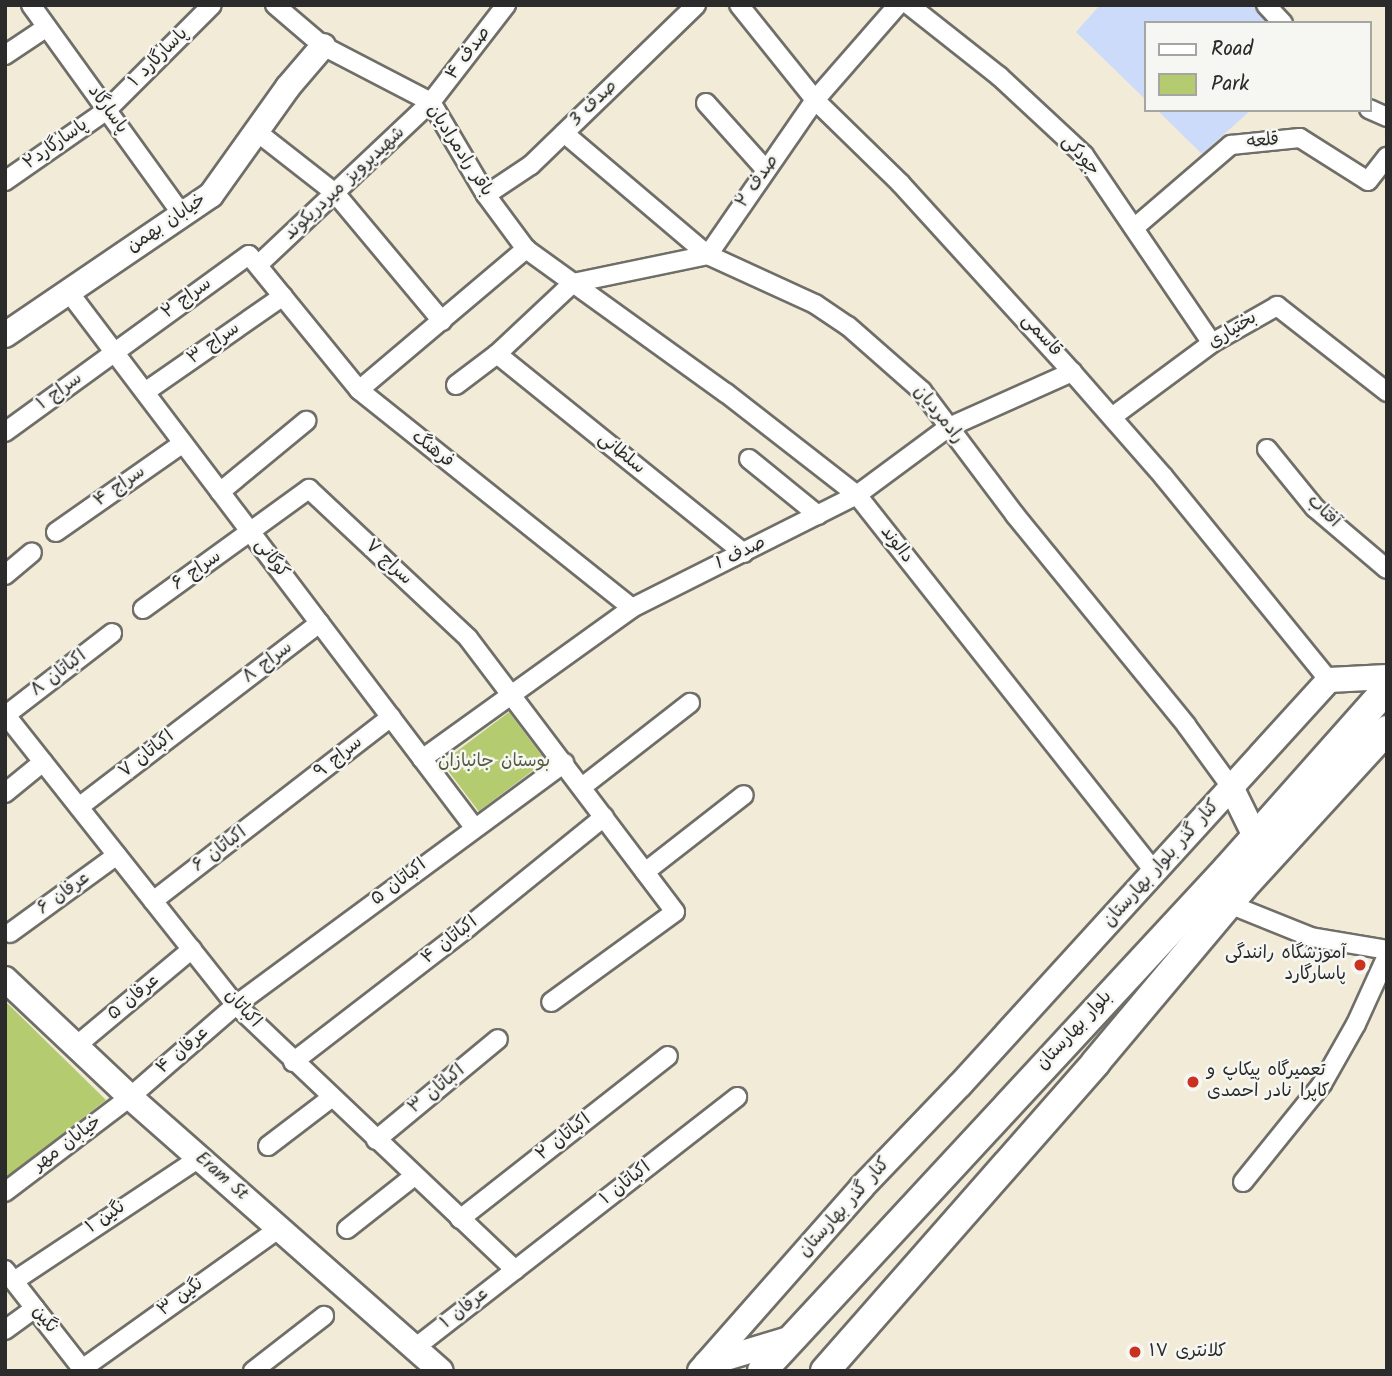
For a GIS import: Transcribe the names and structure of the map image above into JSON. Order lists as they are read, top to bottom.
{
  "streets": {
    "main road": [
      "خیابان بهمن",
      "کنار گذر بلوار بهارستان",
      "بلوار بهارستان",
      "Eram St",
      "کنار گذر بهارستان"
    ],
    "street": [
      "صدف ۴",
      "پاسارگارد ۱",
      "صدف 3",
      "پاسارگاد",
      "قلعه",
      "پاسارگارد۲",
      "باقر رادمرادیان",
      "جودکی",
      "صدف ۲",
      "شهیدپرویز میردریکوند",
      "سراج ۲",
      "بختیاری",
      "قاسمی",
      "سراج ۳",
      "سراج ۱",
      "رادمردیان",
      "فرهنگ",
      "سلطانی",
      "سراج ۴",
      "آفتاب",
      "دالوند",
      "صدف 1",
      "کوگانی",
      "سراج ۷",
      "سراج ۶",
      "سراج ۸",
      "اکباتان ۸",
      "اکباتان ۷",
      "سراج ۹",
      "اکباتان ۶",
      "اکباتان ۵",
      "عرفان ۶",
      "اکباتان ۴",
      "عرفان ۵",
      "اکباتان",
      "عرفان ۴",
      "اکباتان ۳",
      "اکباتان ۲",
      "خیابان مهر",
      "اکباتان ۱",
      "نگین ۱",
      "نگین ۳",
      "عرفان ۱",
      "نگین"
    ]
  },
  "crossings": [
    ["صدف ۴", "باقر رادمرادیان"],
    ["صدف ۴", "شهیدپرویز میردریکوند"],
    ["پاسارگارد ۱", "پاسارگاد"],
    ["پاسارگارد ۱", "پاسارگارد۲"],
    ["صدف 3", "باقر رادمرادیان"],
    ["صدف 3", "رادمردیان"],
    ["پاسارگاد", "پاسارگارد۲"],
    ["پاسارگاد", "خیابان بهمن"],
    ["قلعه", "جودکی"],
    ["باقر رادمرادیان", "شهیدپرویز میردریکوند"],
    ["باقر رادمرادیان", "خیابان بهمن"],
    ["باقر رادمرادیان", "دالوند"],
    ["جودکی", "بختیاری"],
    ["صدف ۲", "قاسمی"],
    ["صدف ۲", "رادمردیان"],
    ["شهیدپرویز میردریکوند", "سراج ۲"],
    ["شهیدپرویز میردریکوند", "فرهنگ"],
    ["خیابان بهمن", "کوگانی"],
    ["سراج ۲", "سراج ۱"],
    ["سراج ۲", "فرهنگ"],
    ["سراج ۲", "کوگانی"],
    ["بختیاری", "قاسمی"],
    ["قاسمی", "صدف 1"],
    ["قاسمی", "کنار گذر بلوار بهارستان"],
    ["سراج ۳", "فرهنگ"],
    ["سراج ۳", "کوگانی"],
    ["سراج ۱", "کوگانی"],
    ["رادمردیان", "صدف 1"],
    ["رادمردیان", "کنار گذر بلوار بهارستان"],
    ["فرهنگ", "صدف 1"],
    ["سلطانی", "صدف 1"],
    ["سراج ۴", "کوگانی"],
    ["دالوند", "صدف 1"],
    ["دالوند", "کنار گذر بلوار بهارستان"],
    ["صدف 1", "کوگانی"],
    ["صدف 1", "سراج ۷"],
    ["کوگانی", "سراج ۷"],
    ["کوگانی", "سراج ۶"],
    ["کوگانی", "سراج ۸"],
    ["کوگانی", "سراج ۹"],
    ["کوگانی", "اکباتان ۵"],
    ["سراج ۷", "سراج ۶"],
    ["سراج ۸", "اکباتان ۷"],
    ["اکباتان ۸", "اکباتان"],
    ["اکباتان ۷", "اکباتان"],
    ["سراج ۹", "اکباتان ۶"],
    ["اکباتان ۶", "اکباتان"],
    ["کنار گذر بلوار بهارستان", "کنار گذر بهارستان"],
    ["اکباتان ۵", "اکباتان"],
    ["اکباتان ۵", "عرفان ۴"],
    ["عرفان ۶", "اکباتان"],
    ["اکباتان ۴", "اکباتان"],
    ["عرفان ۵", "اکباتان"],
    ["عرفان ۵", "Eram St"],
    ["اکباتان", "عرفان ۴"],
    ["اکباتان", "اکباتان ۳"],
    ["اکباتان", "اکباتان ۲"],
    ["اکباتان", "اکباتان ۱"],
    ["اکباتان", "عرفان ۱"],
    ["عرفان ۴", "خیابان مهر"],
    ["عرفان ۴", "Eram St"],
    ["خیابان مهر", "Eram St"],
    ["Eram St", "نگین ۱"],
    ["Eram St", "نگین ۳"],
    ["Eram St", "عرفان ۱"],
    ["اکباتان ۱", "عرفان ۱"],
    ["نگین ۱", "نگین"],
    ["نگین ۳", "نگین"]
  ],
  "parks": ["بوستان جانبازان"],
  "places": ["آموزشگاه رانندگی پاسارگارد", "تعمیرگاه پیکاپ و کاپرا نادر احمدی", "کلانتری ۱۷"],
  "legend": ["Road", "Park"]
}
